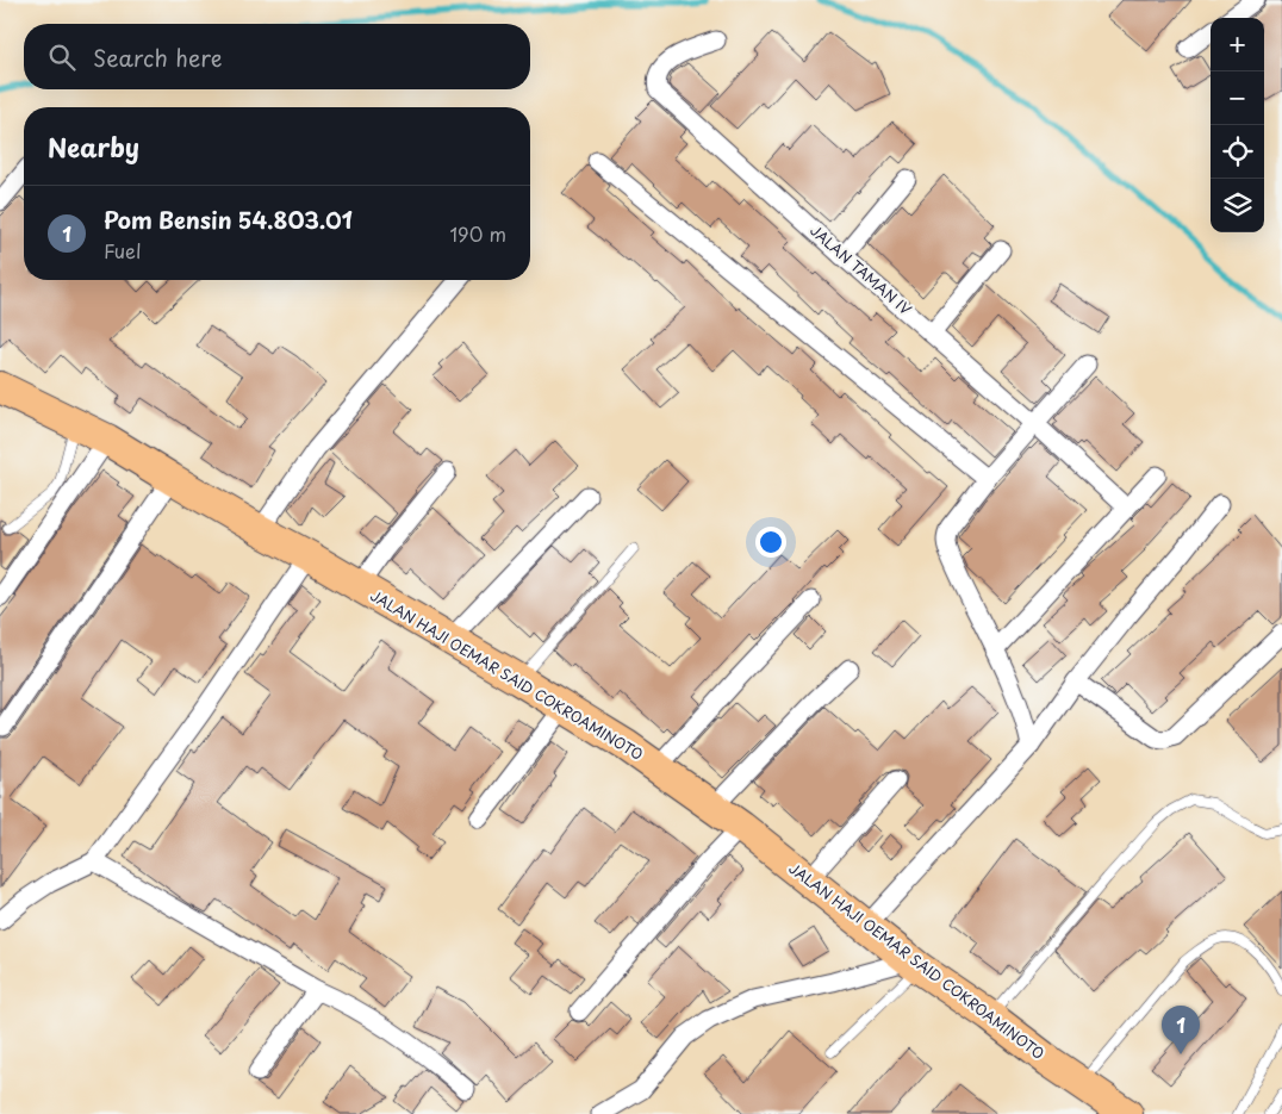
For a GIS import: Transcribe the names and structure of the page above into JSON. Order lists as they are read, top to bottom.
{
  "streets": {
    "highway": ["JALAN HAJI OEMAR SAID COKROAMINOTO"],
    "street": ["JALAN TAMAN IV"]
  },
  "page": {
    "map_buttons": ["+", "−"],
    "search": "Search here",
    "heading": "Nearby",
    "list": [
      {
        "mark": "1",
        "name": "Pom Bensin 54.803.01",
        "note": "Fuel",
        "value": "190 m"
      }
    ],
    "pins": "1"
  }
}
